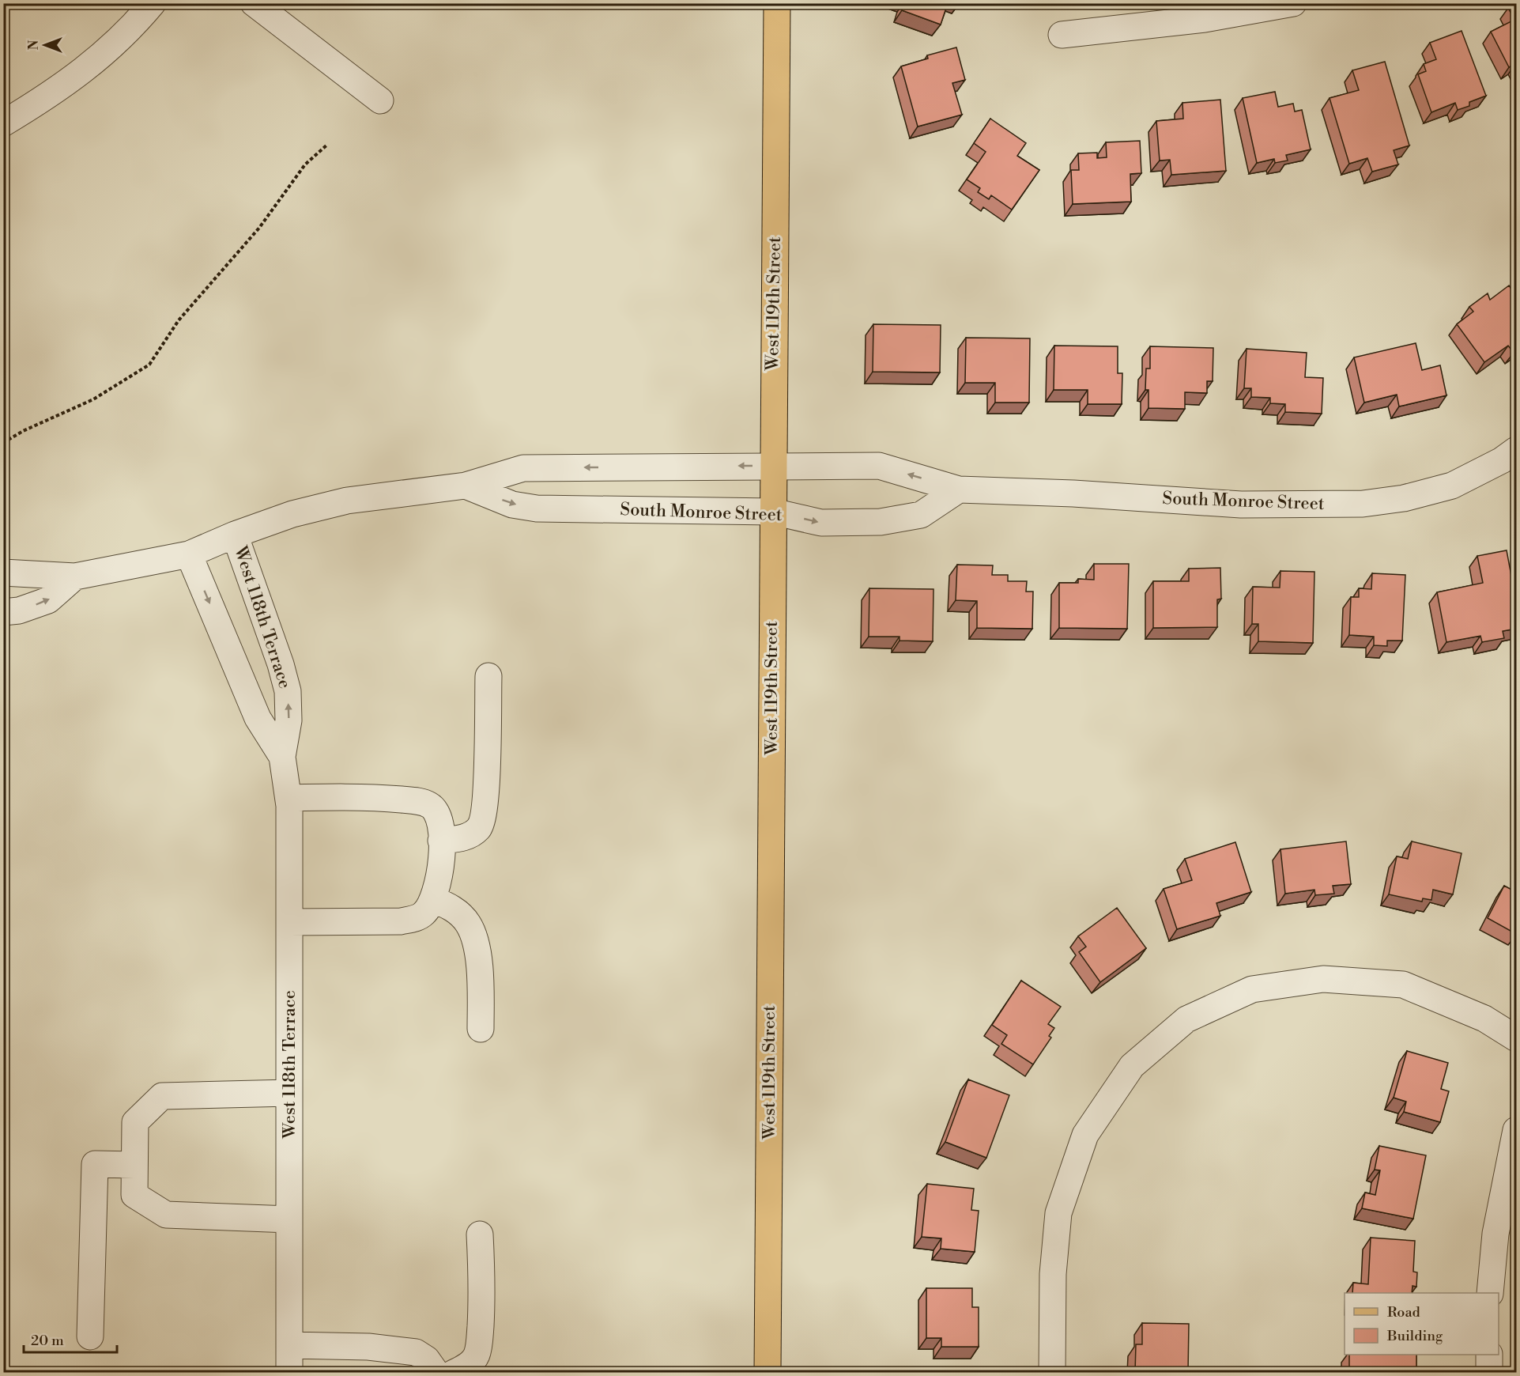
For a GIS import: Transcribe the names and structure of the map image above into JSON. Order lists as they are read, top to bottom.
{
  "streets": {
    "main road": ["West 119th Street"],
    "street": ["South Monroe Street", "West 118th Terrace"]
  },
  "crossings": [
    ["West 119th Street", "South Monroe Street"],
    ["South Monroe Street", "West 118th Terrace"]
  ],
  "legend": ["Road", "Building"],
  "scale_bar": "20 m",
  "north": "left"
}
